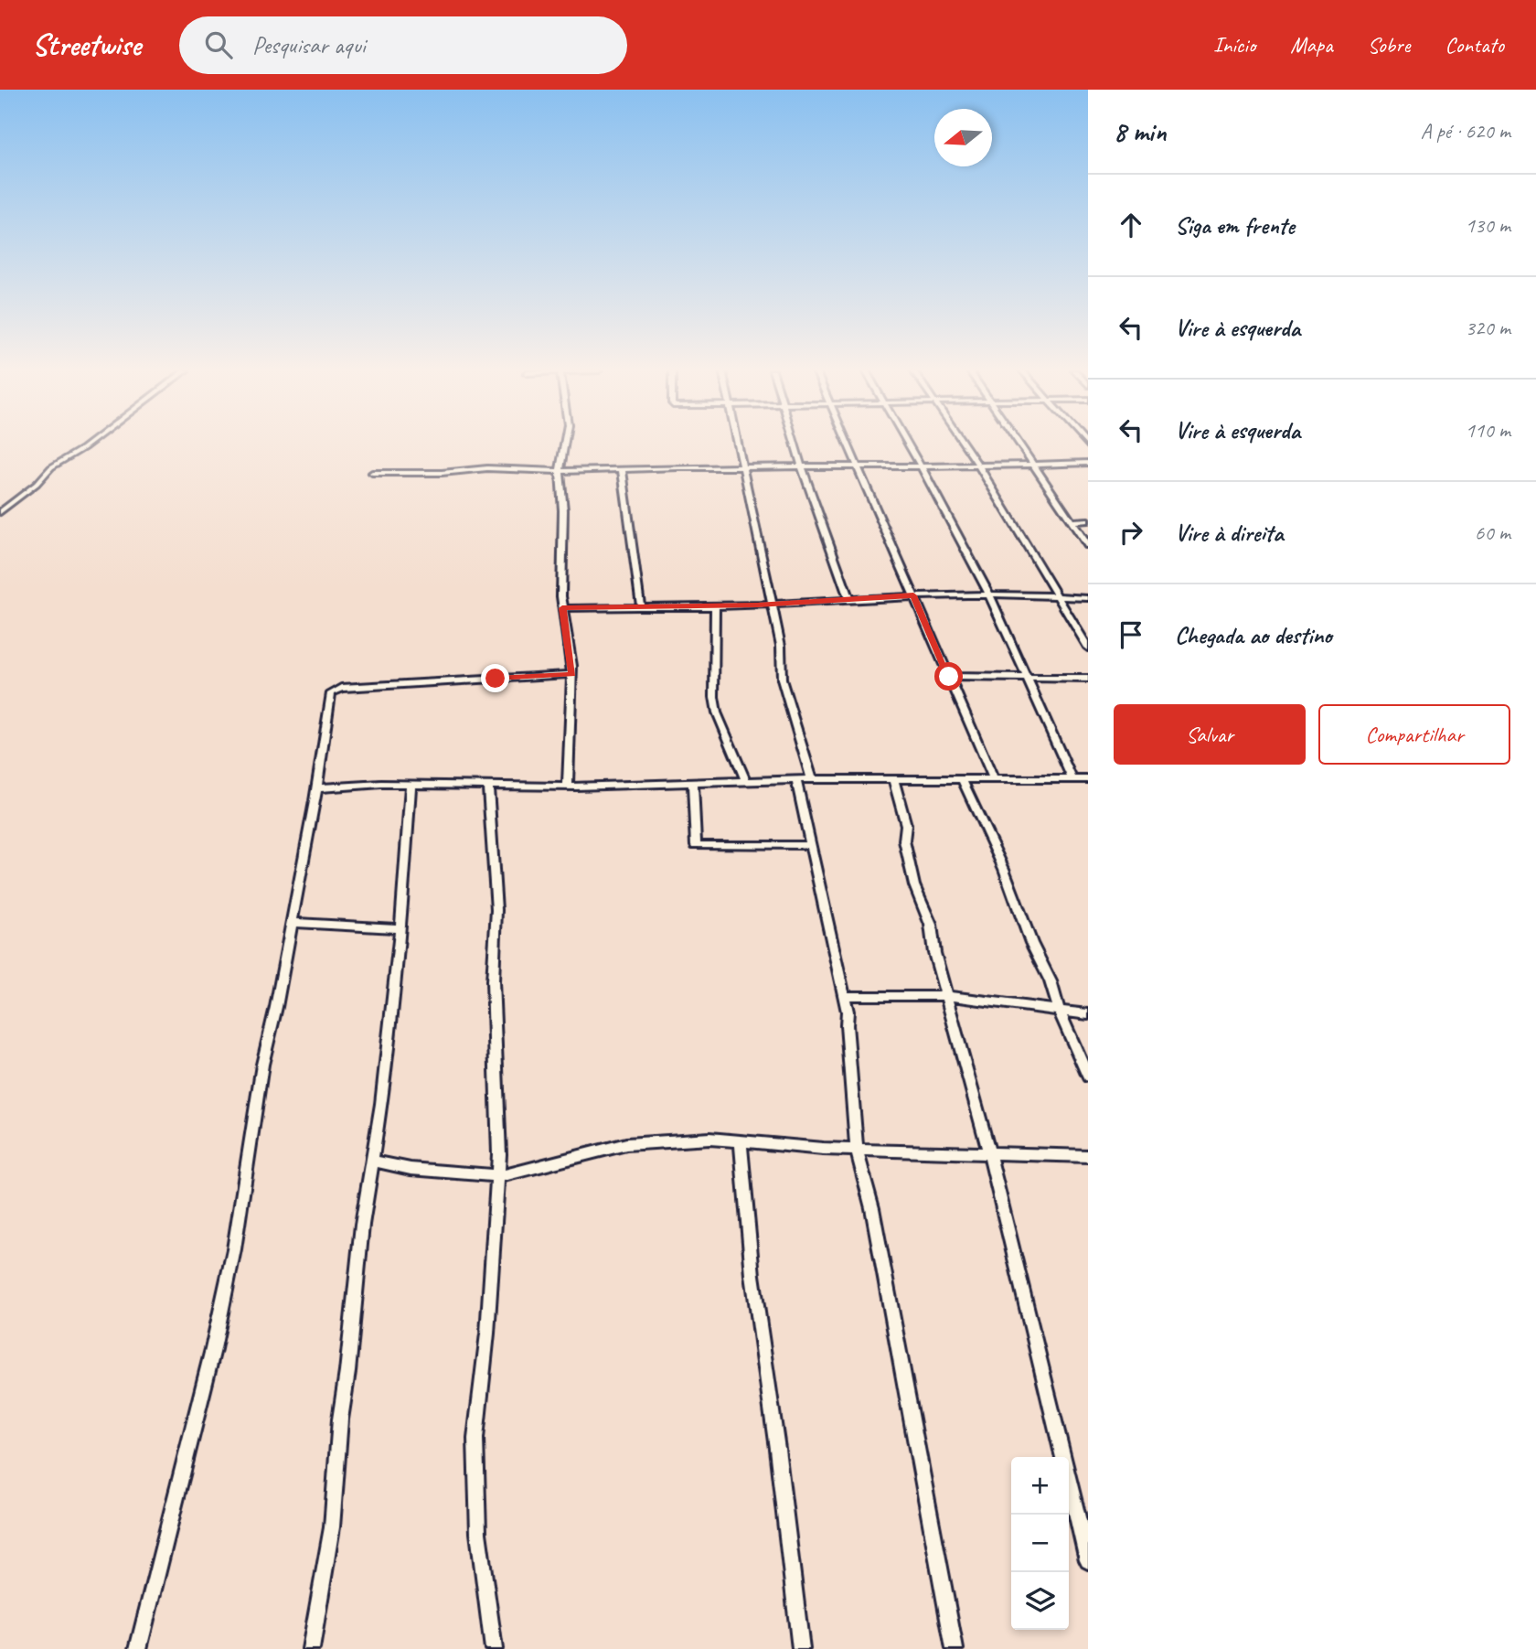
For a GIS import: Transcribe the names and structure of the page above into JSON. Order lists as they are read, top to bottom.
{
  "north": "left",
  "page": {
    "header": "Streetwise",
    "search": "Pesquisar aqui",
    "nav": [
      "Início",
      "Mapa",
      "Sobre",
      "Contato"
    ],
    "heading": ["8 min", "A pé · 620 m"],
    "list": [
      ["Siga em frente", "130 m"],
      ["Vire à esquerda", "320 m"],
      ["Vire à esquerda", "110 m"],
      ["Vire à direita", "60 m"],
      "Chegada ao destino"
    ],
    "buttons": ["Salvar", "Compartilhar"],
    "map_buttons": ["+", "−"]
  }
}
